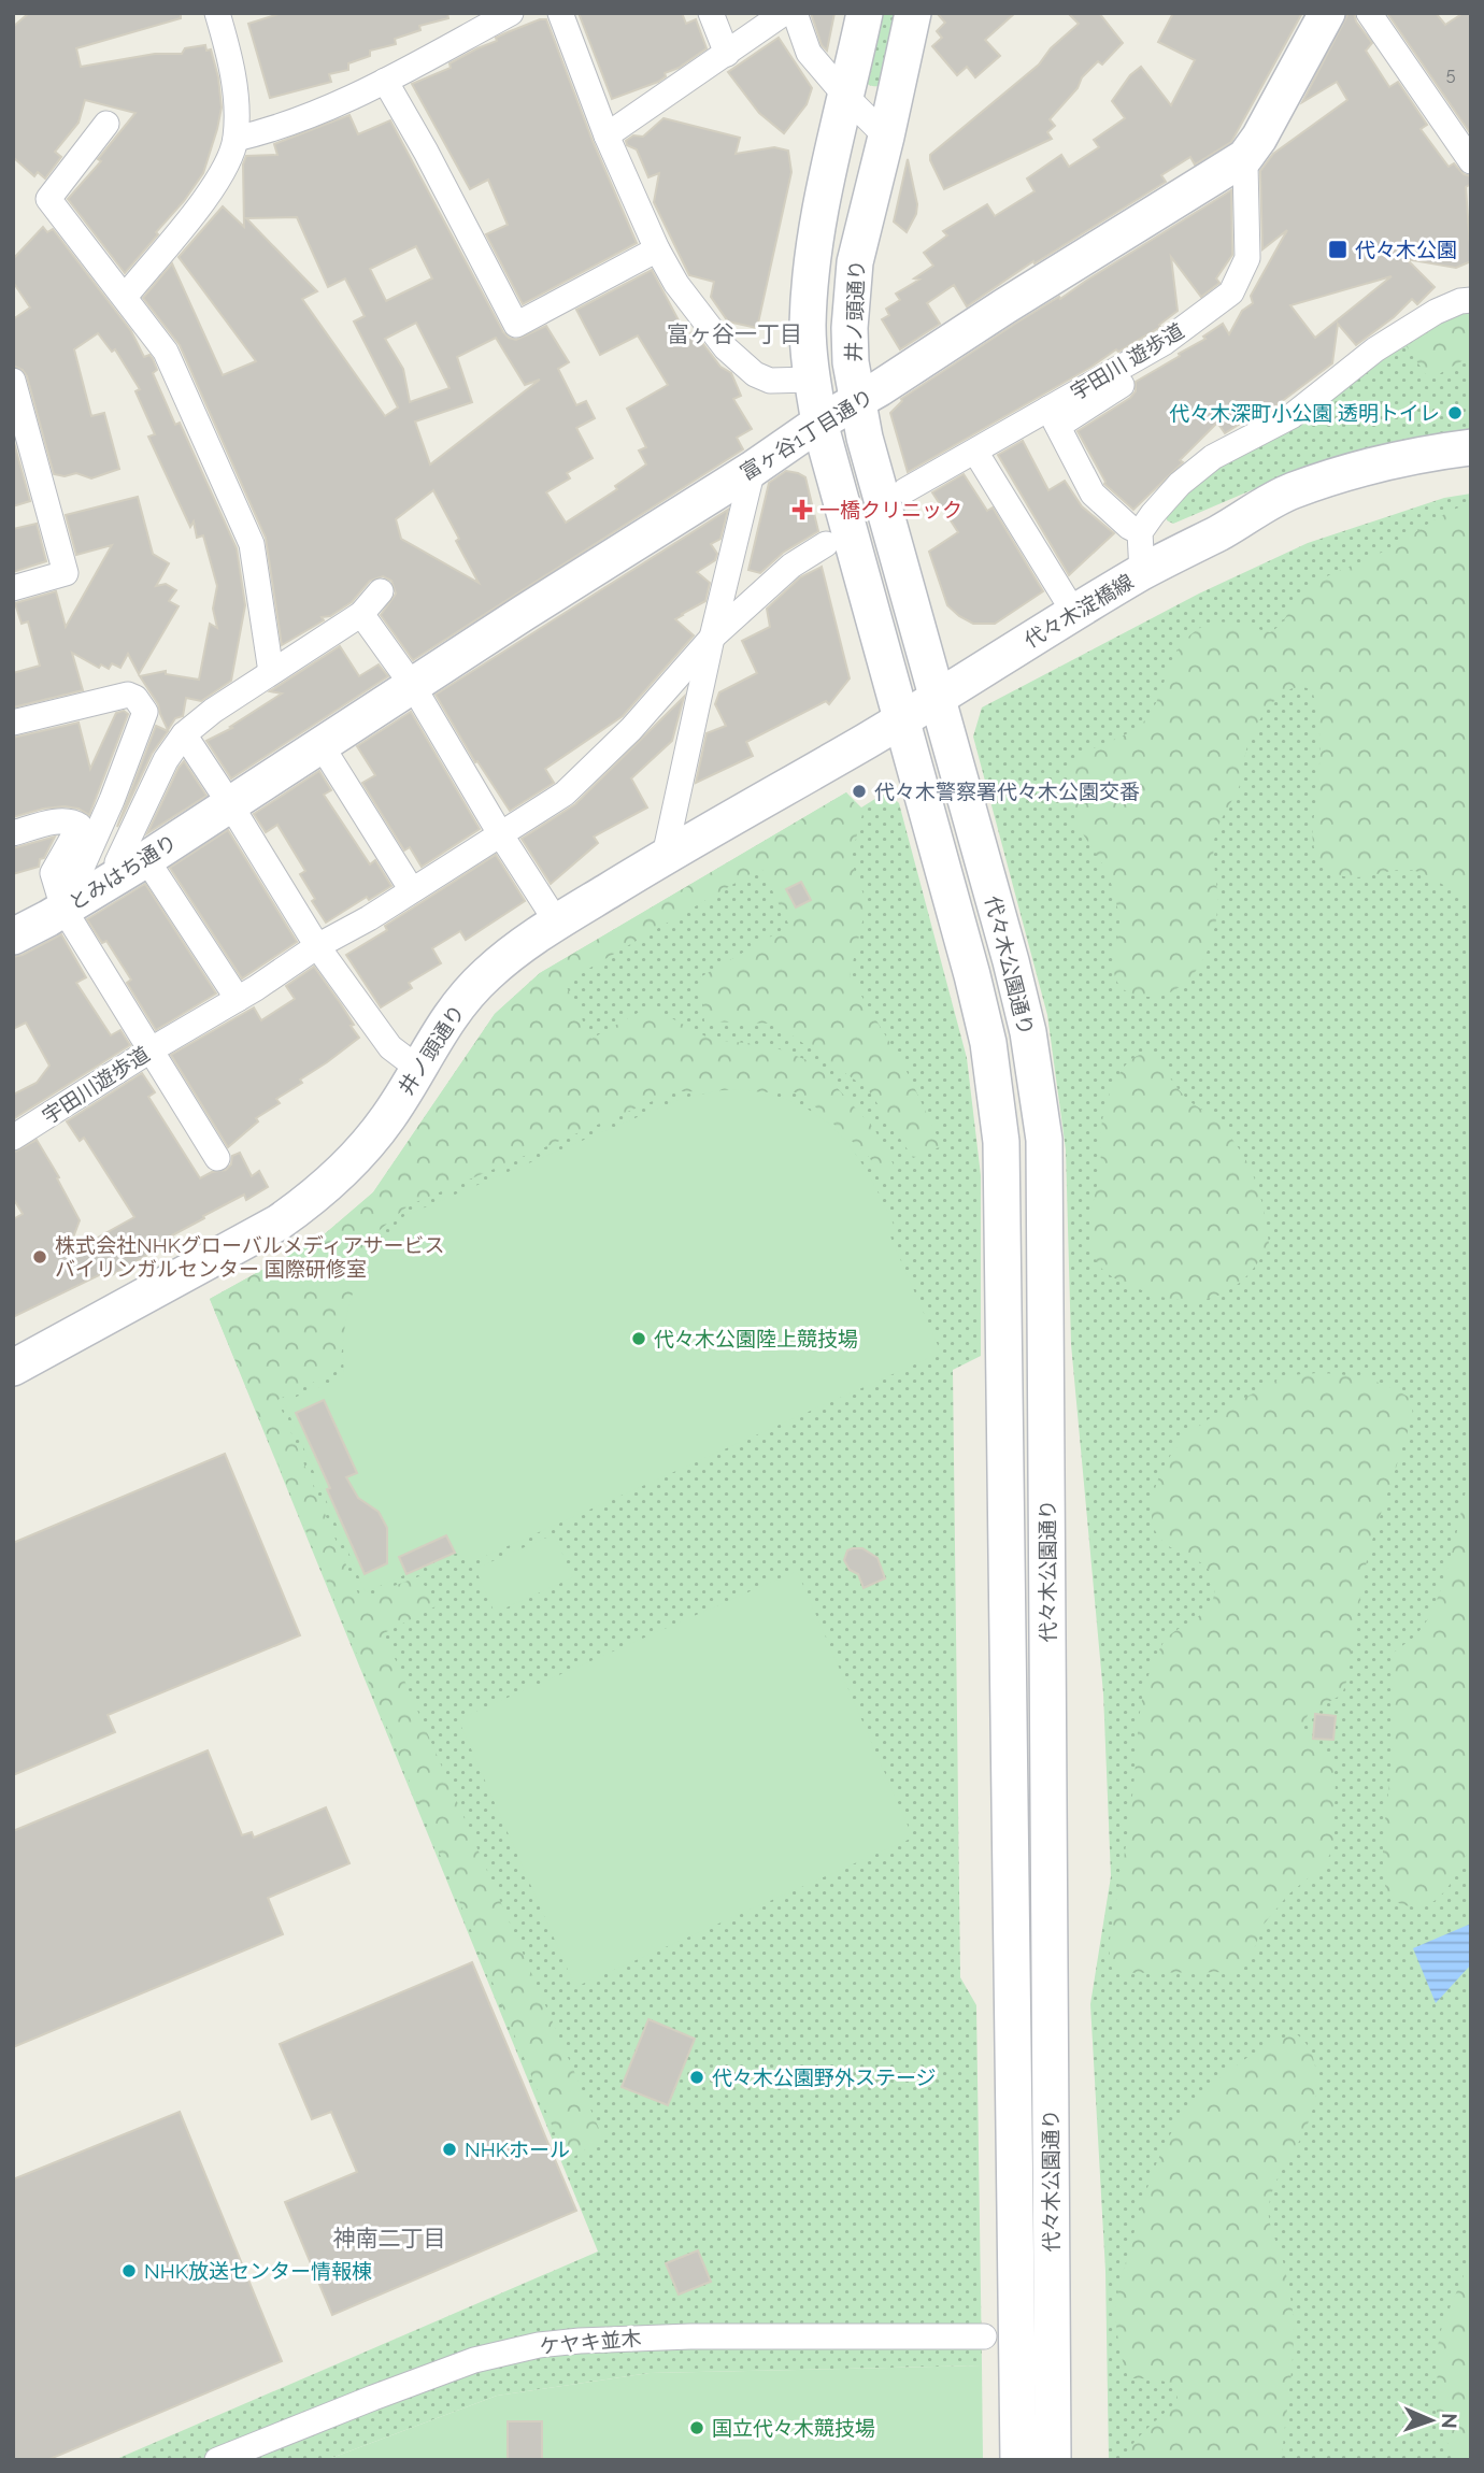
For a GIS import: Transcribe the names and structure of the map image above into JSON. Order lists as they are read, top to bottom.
{
  "streets": {
    "main road": [
      "井ノ頭通り",
      "富ヶ谷1丁目通り",
      "代々木淀橋線",
      "とみはち通り",
      "代々木公園通り"
    ],
    "street": ["宇田川 遊歩道", "宇田川遊歩道", "ケヤキ並木"]
  },
  "crossings": [
    ["井ノ頭通り", "富ヶ谷1丁目通り"],
    ["井ノ頭通り", "代々木淀橋線"],
    ["井ノ頭通り", "代々木公園通り"],
    ["富ヶ谷1丁目通り", "とみはち通り"],
    ["代々木淀橋線", "代々木公園通り"]
  ],
  "districts": ["富ヶ谷一丁目", "神南二丁目"],
  "places": {
    "transit": ["代々木公園"],
    "other": [
      "代々木深町小公園 透明トイレ",
      "代々木警察署代々木公園交番",
      "株式会社NHKグローバルメディアサービス バイリンガルセンター 国際研修室",
      "代々木公園陸上競技場",
      "代々木公園野外ステージ",
      "NHKホール",
      "NHK放送センター情報棟",
      "国立代々木競技場"
    ],
    "health": ["一橋クリニック"]
  },
  "house_numbers": ["5"],
  "north": "right"
}
